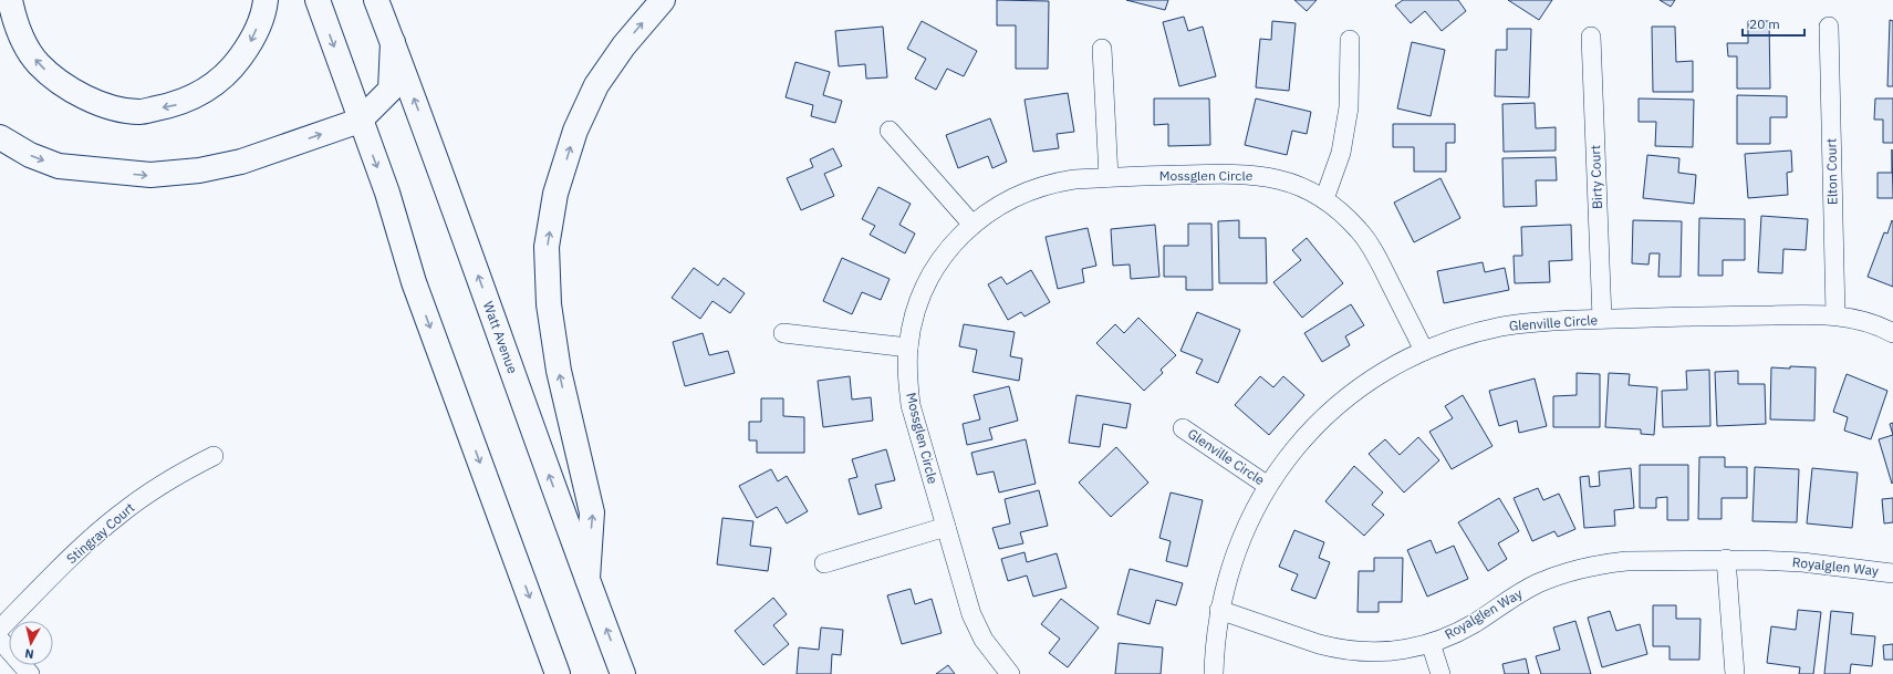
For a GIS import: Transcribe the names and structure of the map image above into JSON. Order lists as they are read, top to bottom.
{
  "streets": {
    "main road": ["Watt Avenue"],
    "street": [
      "Elton Court",
      "Mossglen Circle",
      "Birty Court",
      "Glenville Circle",
      "Stingray Court",
      "Royalglen Way"
    ]
  },
  "crossings": [
    ["Elton Court", "Glenville Circle"],
    ["Mossglen Circle", "Glenville Circle"],
    ["Birty Court", "Glenville Circle"],
    ["Glenville Circle", "Royalglen Way"]
  ],
  "scale_bar": "20 m",
  "north": "bottom"
}
